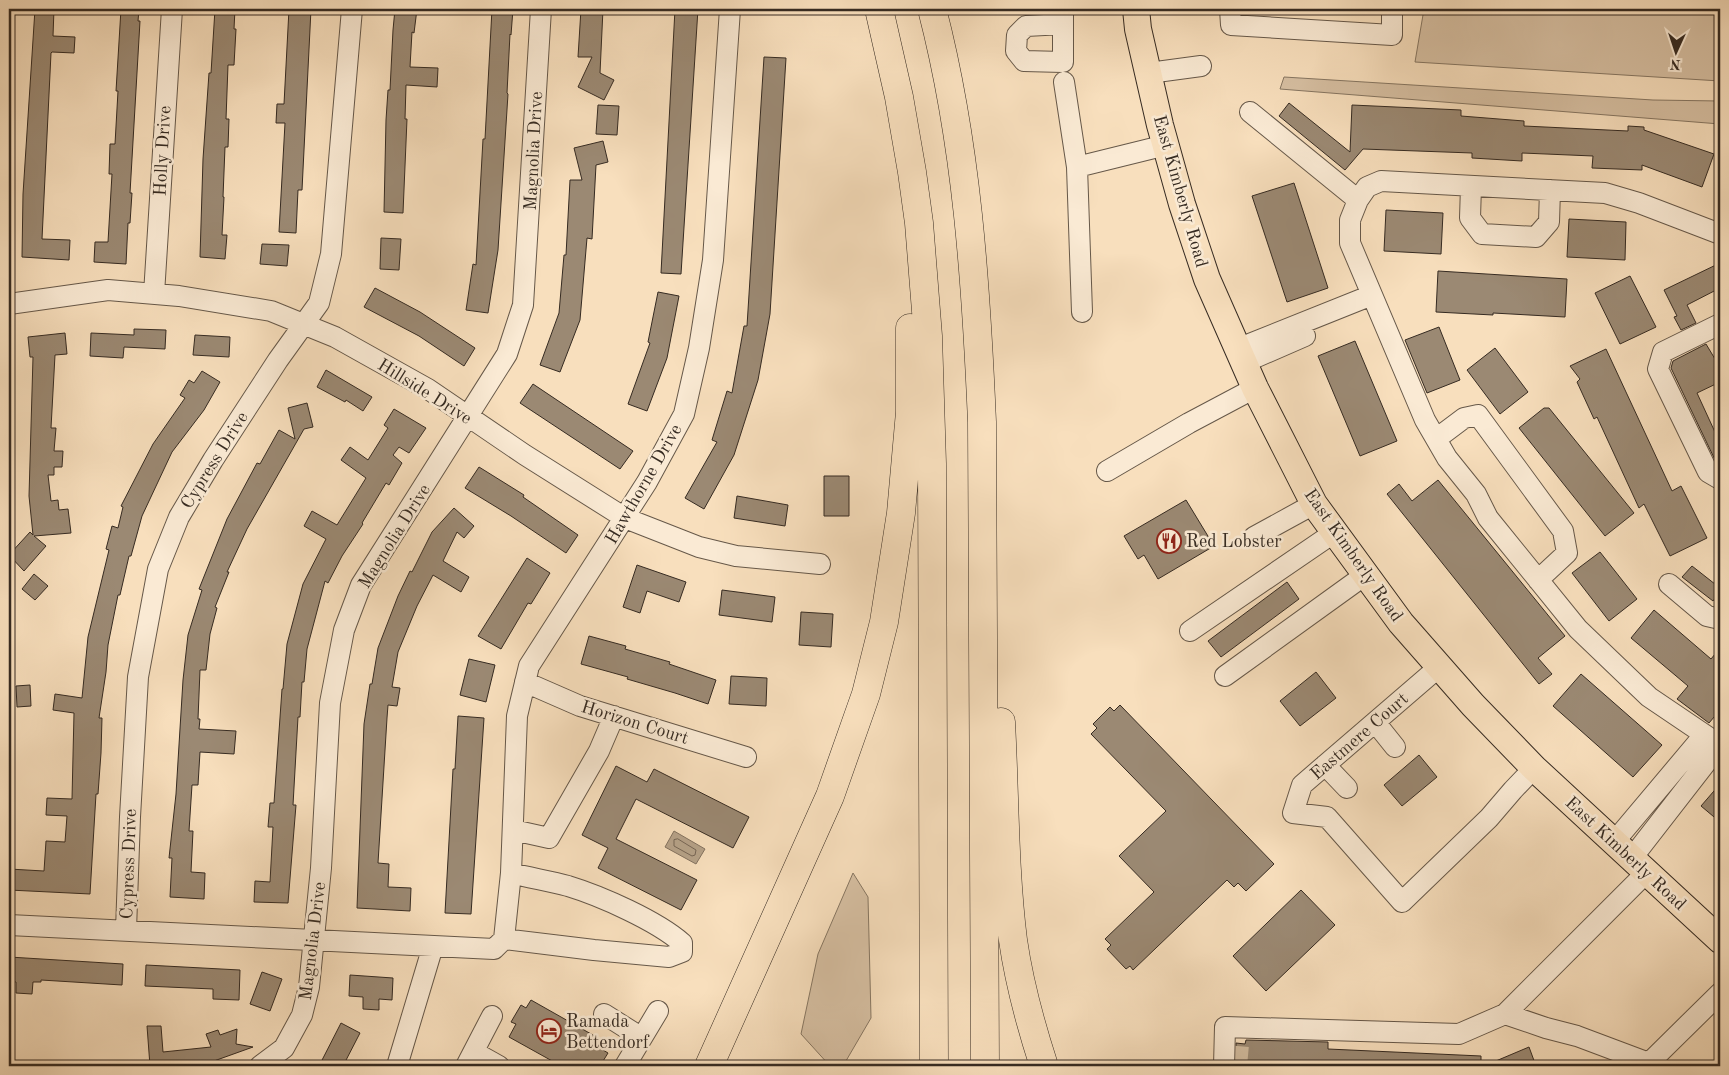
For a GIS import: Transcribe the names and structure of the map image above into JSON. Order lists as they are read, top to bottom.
{
  "streets": {
    "main road": ["East Kimberly Road"],
    "street": [
      "Holly Drive",
      "Magnolia Drive",
      "Hillside Drive",
      "Cypress Drive",
      "Hawthorne Drive",
      "Horizon Court",
      "Eastmere Court"
    ]
  },
  "crossings": [
    ["Holly Drive", "Hillside Drive"],
    ["Magnolia Drive", "Hillside Drive"],
    ["East Kimberly Road", "Eastmere Court"],
    ["Hillside Drive", "Cypress Drive"],
    ["Hillside Drive", "Hawthorne Drive"],
    ["Hawthorne Drive", "Horizon Court"]
  ],
  "places": {
    "restaurant": ["Red Lobster"],
    "hotel": ["Ramada Bettendorf"]
  },
  "north": "bottom"
}
